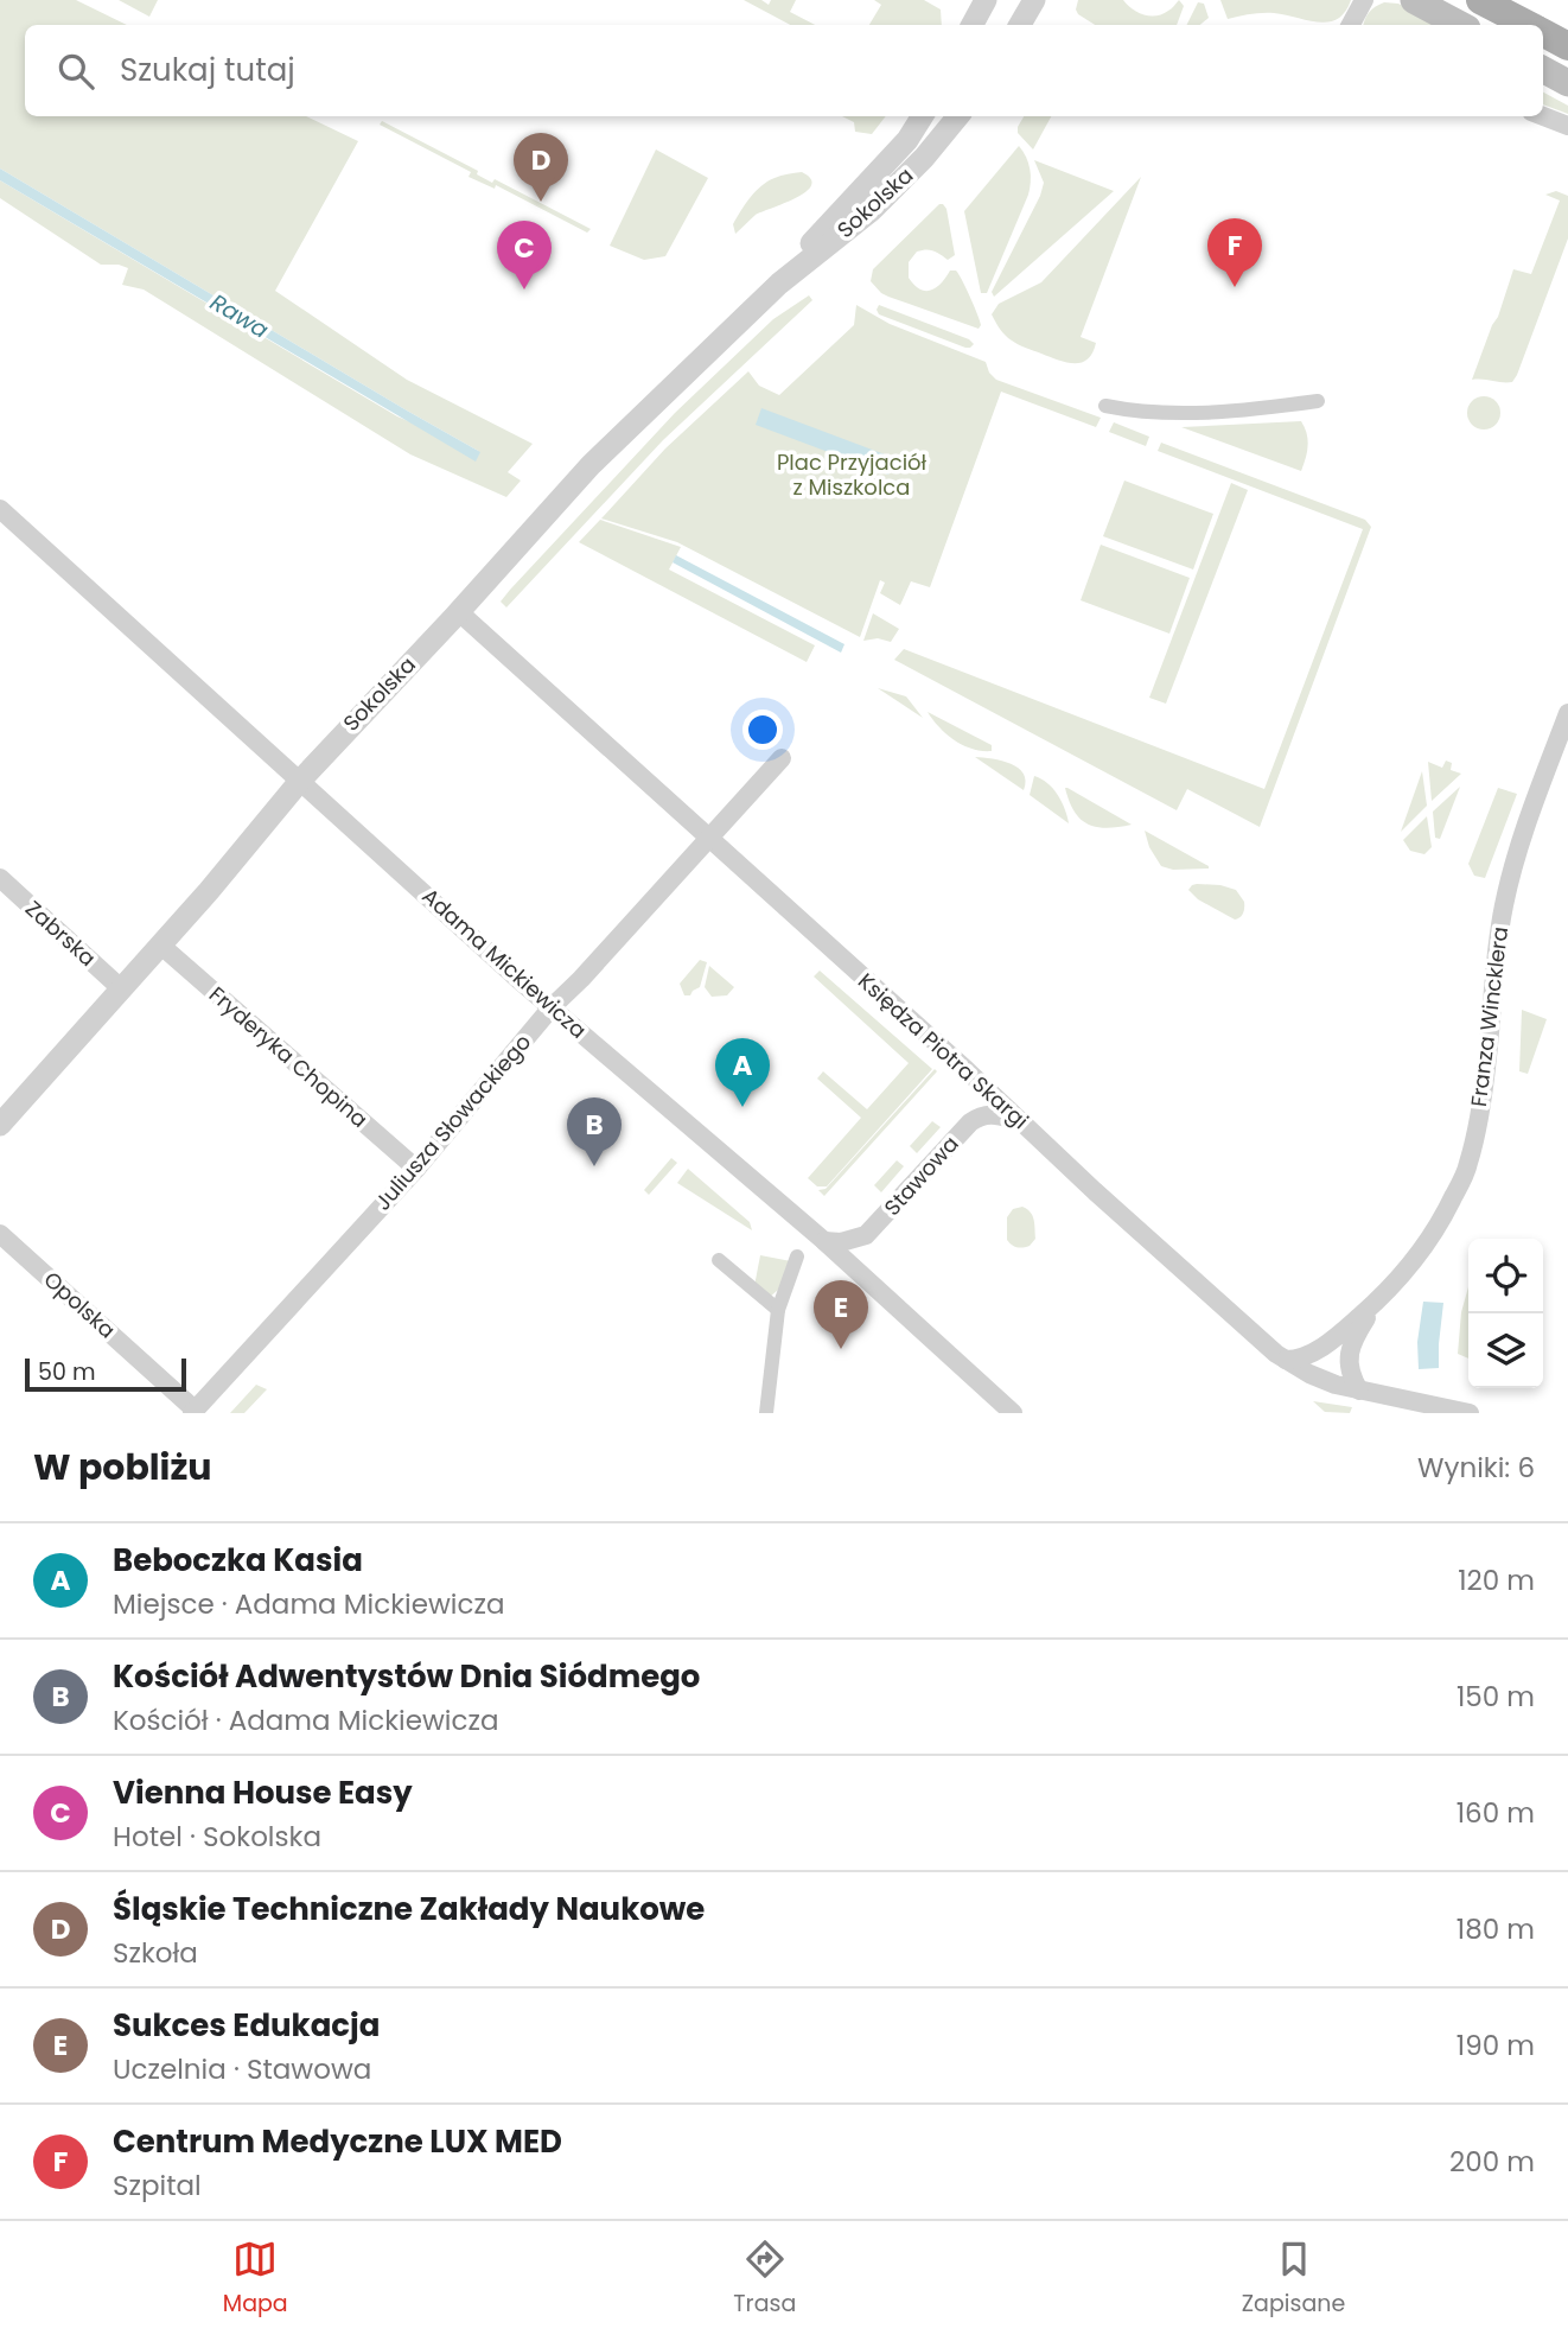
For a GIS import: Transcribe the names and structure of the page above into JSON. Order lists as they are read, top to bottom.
{
  "streets": {
    "street": [
      "Sokolska",
      "Zabrska",
      "Adama Mickiewicza",
      "Franza Wincklera",
      "Księdza Piotra Skargi",
      "Fryderyka Chopina",
      "Juliusza Słowackiego",
      "Stawowa",
      "Opolska"
    ]
  },
  "crossings": [
    ["Sokolska", "Zabrska"],
    ["Sokolska", "Adama Mickiewicza"],
    ["Sokolska", "Księdza Piotra Skargi"],
    ["Sokolska", "Fryderyka Chopina"],
    ["Adama Mickiewicza", "Juliusza Słowackiego"],
    ["Adama Mickiewicza", "Stawowa"],
    ["Franza Wincklera", "Księdza Piotra Skargi"],
    ["Księdza Piotra Skargi", "Juliusza Słowackiego"],
    ["Księdza Piotra Skargi", "Stawowa"],
    ["Fryderyka Chopina", "Juliusza Słowackiego"],
    ["Juliusza Słowackiego", "Opolska"]
  ],
  "water": ["Rawa"],
  "parks": ["Plac Przyjaciół z Miszkolca"],
  "scale_bar": "50 m",
  "page": {
    "search": "Szukaj tutaj",
    "pins": [
      "D",
      "F",
      "C",
      "A",
      "B",
      "E"
    ],
    "scale": "50 m",
    "heading": ["W pobliżu", "Wyniki: 6"],
    "list": [
      {
        "mark": "A",
        "name": "Beboczka Kasia",
        "note": "Miejsce · Adama Mickiewicza",
        "value": "120 m"
      },
      {
        "mark": "B",
        "name": "Kościół Adwentystów Dnia Siódmego",
        "note": "Kościół · Adama Mickiewicza",
        "value": "150 m"
      },
      {
        "mark": "C",
        "name": "Vienna House Easy",
        "note": "Hotel · Sokolska",
        "value": "160 m"
      },
      {
        "mark": "D",
        "name": "Śląskie Techniczne Zakłady Naukowe",
        "note": "Szkoła",
        "value": "180 m"
      },
      {
        "mark": "E",
        "name": "Sukces Edukacja",
        "note": "Uczelnia · Stawowa",
        "value": "190 m"
      },
      {
        "mark": "F",
        "name": "Centrum Medyczne LUX MED",
        "note": "Szpital",
        "value": "200 m"
      }
    ],
    "nav": ["Mapa", "Trasa", "Zapisane"]
  }
}
